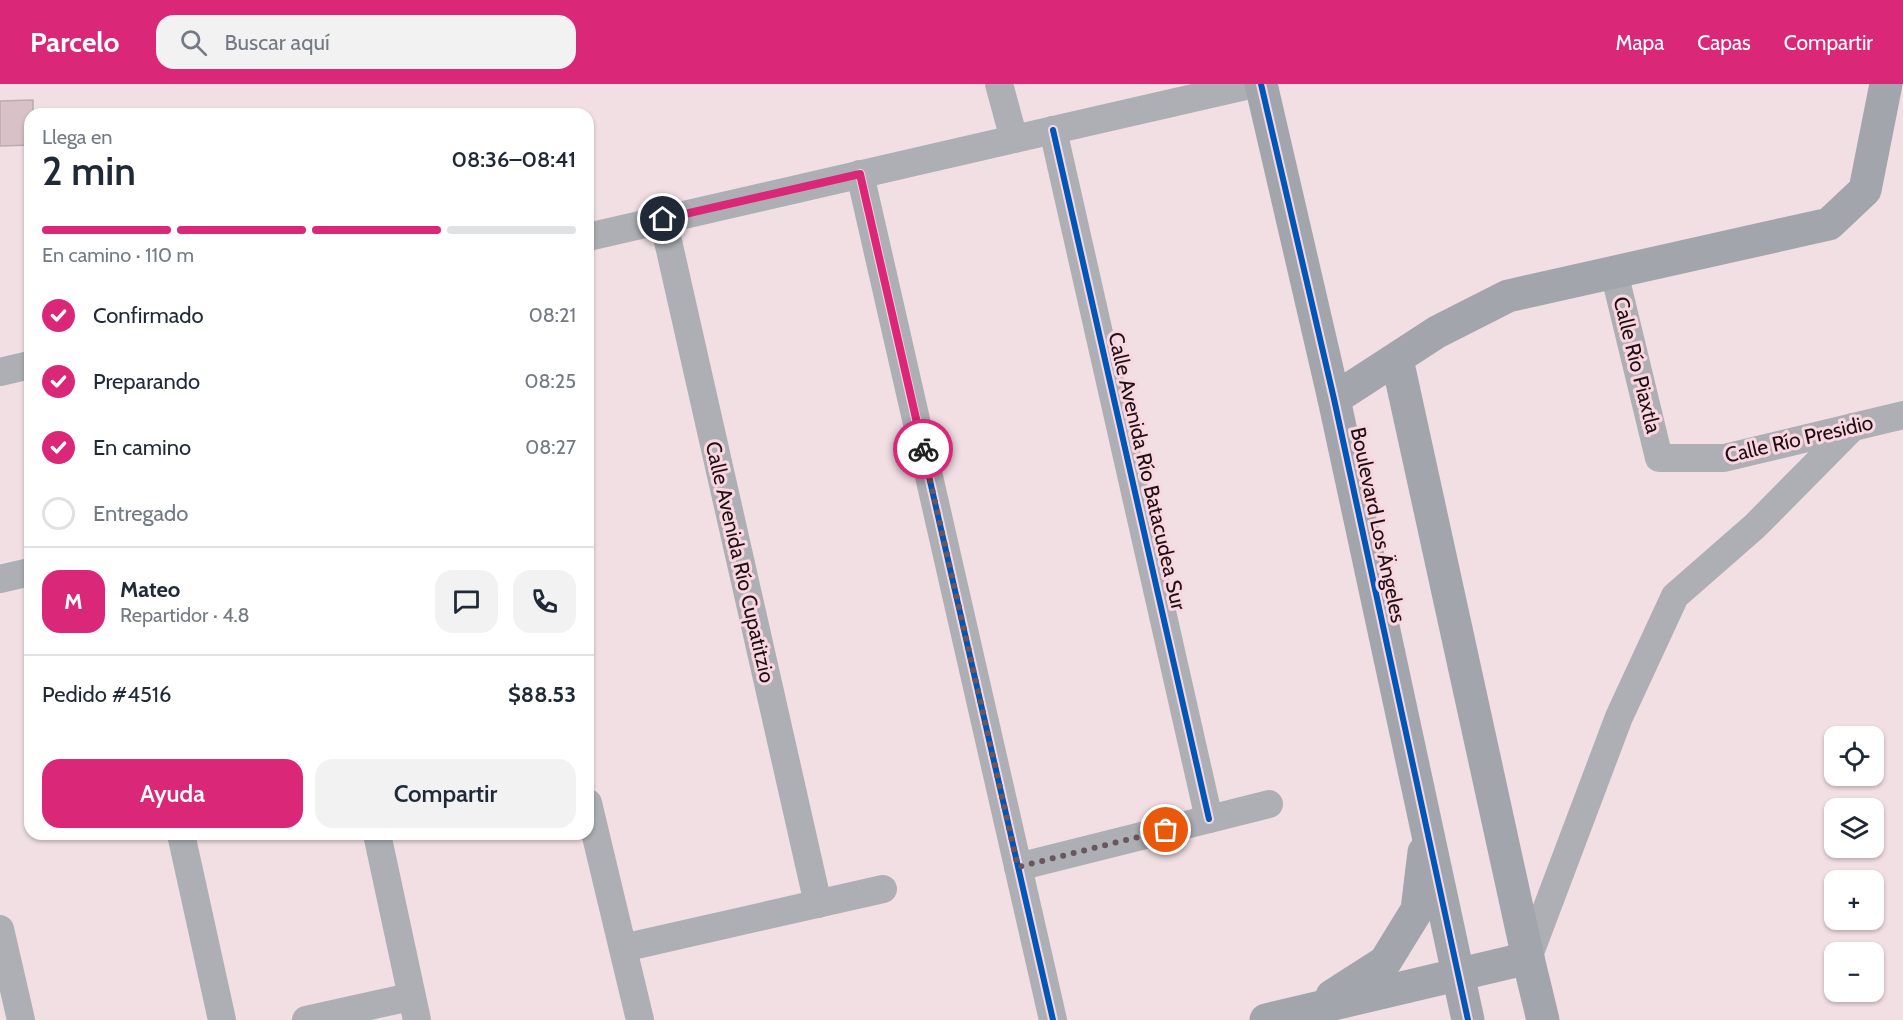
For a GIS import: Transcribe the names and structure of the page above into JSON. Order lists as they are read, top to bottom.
{
  "streets": {
    "street": [
      "Calle Río Piaxtla",
      "Calle Río Presidio",
      "Calle Avenida Río Batacudea Sur",
      "Boulevard Los Ängeles",
      "Calle Avenida Río Cupatitzio"
    ]
  },
  "crossings": [
    ["Calle Río Piaxtla", "Calle Río Presidio"]
  ],
  "page": {
    "header": "Parcelo",
    "search": "Buscar aquí",
    "nav": ["Mapa", "Capas", "Compartir"],
    "heading": ["2 min", "Llega en", "08:36–08:41"],
    "panel": [
      "Mateo",
      "Repartidor · 4.8",
      "Pedido #4516",
      "$88.53"
    ],
    "bar": "En camino · 110 m",
    "list": [
      ["Confirmado", "08:21"],
      ["Preparando", "08:25"],
      ["En camino", "08:27"],
      "Entregado"
    ],
    "round": "M",
    "map_buttons": ["+", "−"],
    "buttons": ["Ayuda", "Compartir"]
  }
}
